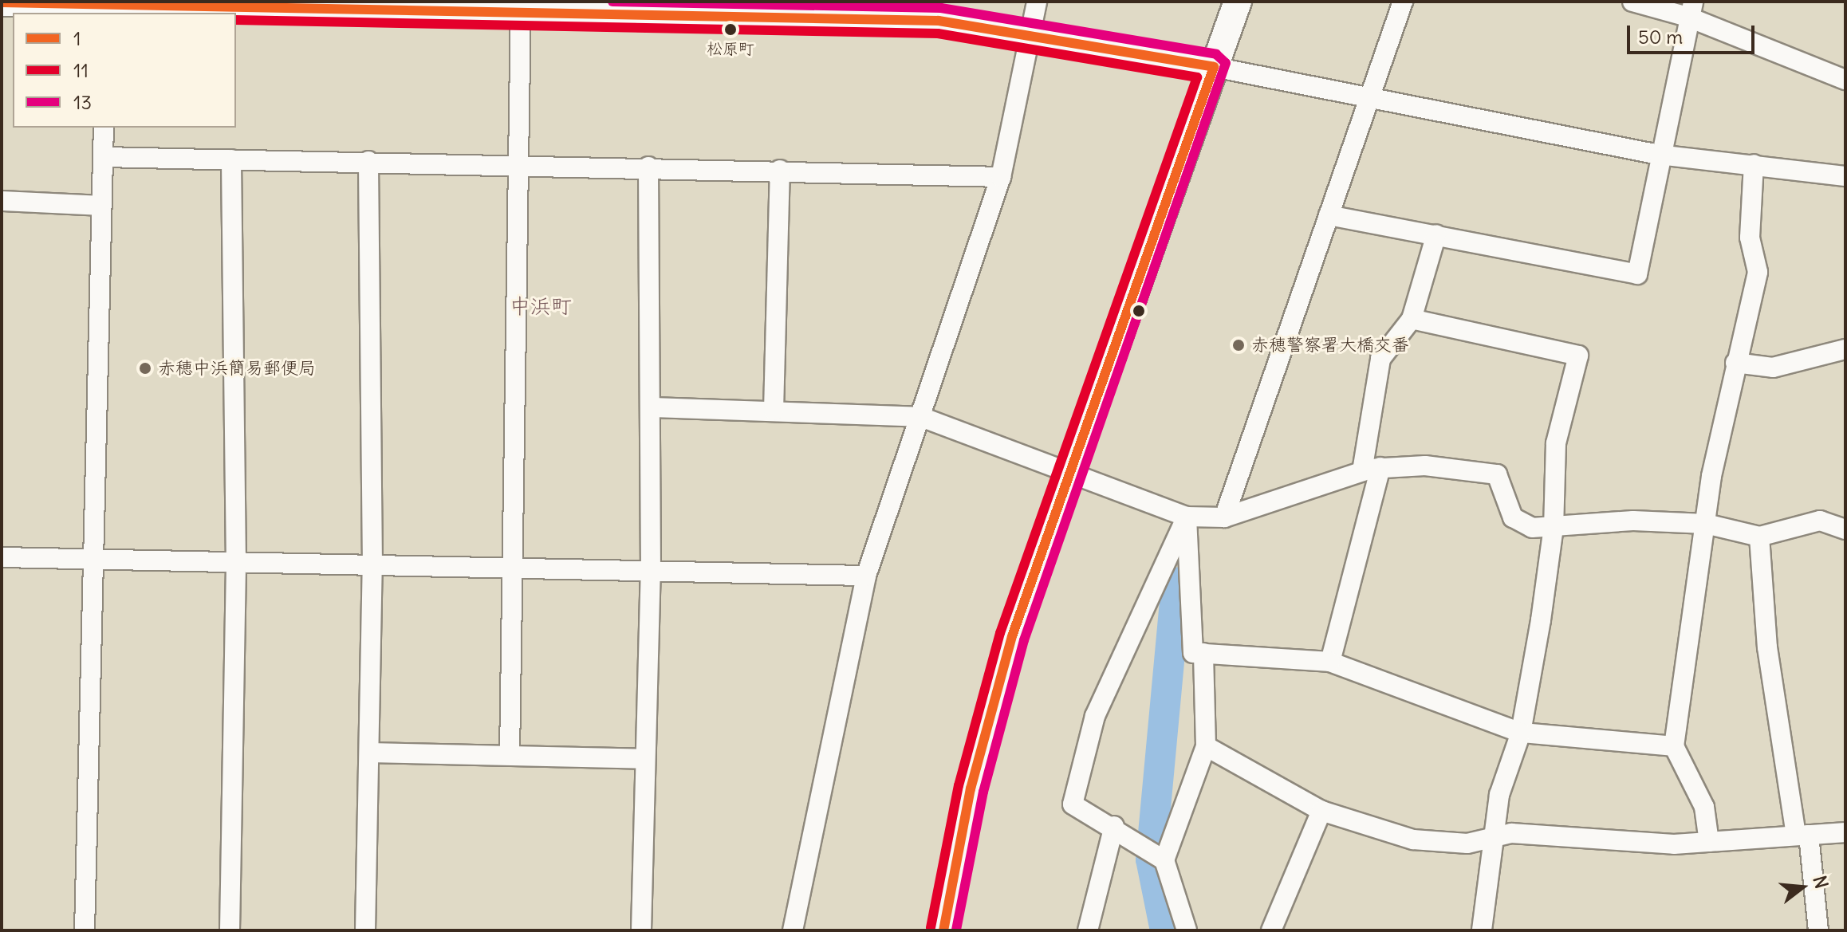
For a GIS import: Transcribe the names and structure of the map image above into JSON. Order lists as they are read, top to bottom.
{
  "districts": ["中浜町"],
  "places": ["松原町", "赤穂警察署大橋交番", "赤穂中浜簡易郵便局"],
  "lines": ["transit line 13", "transit line 1", "transit line 11"],
  "legend": ["1", "11", "13"],
  "scale_bar": "50 m",
  "north": "right"
}
